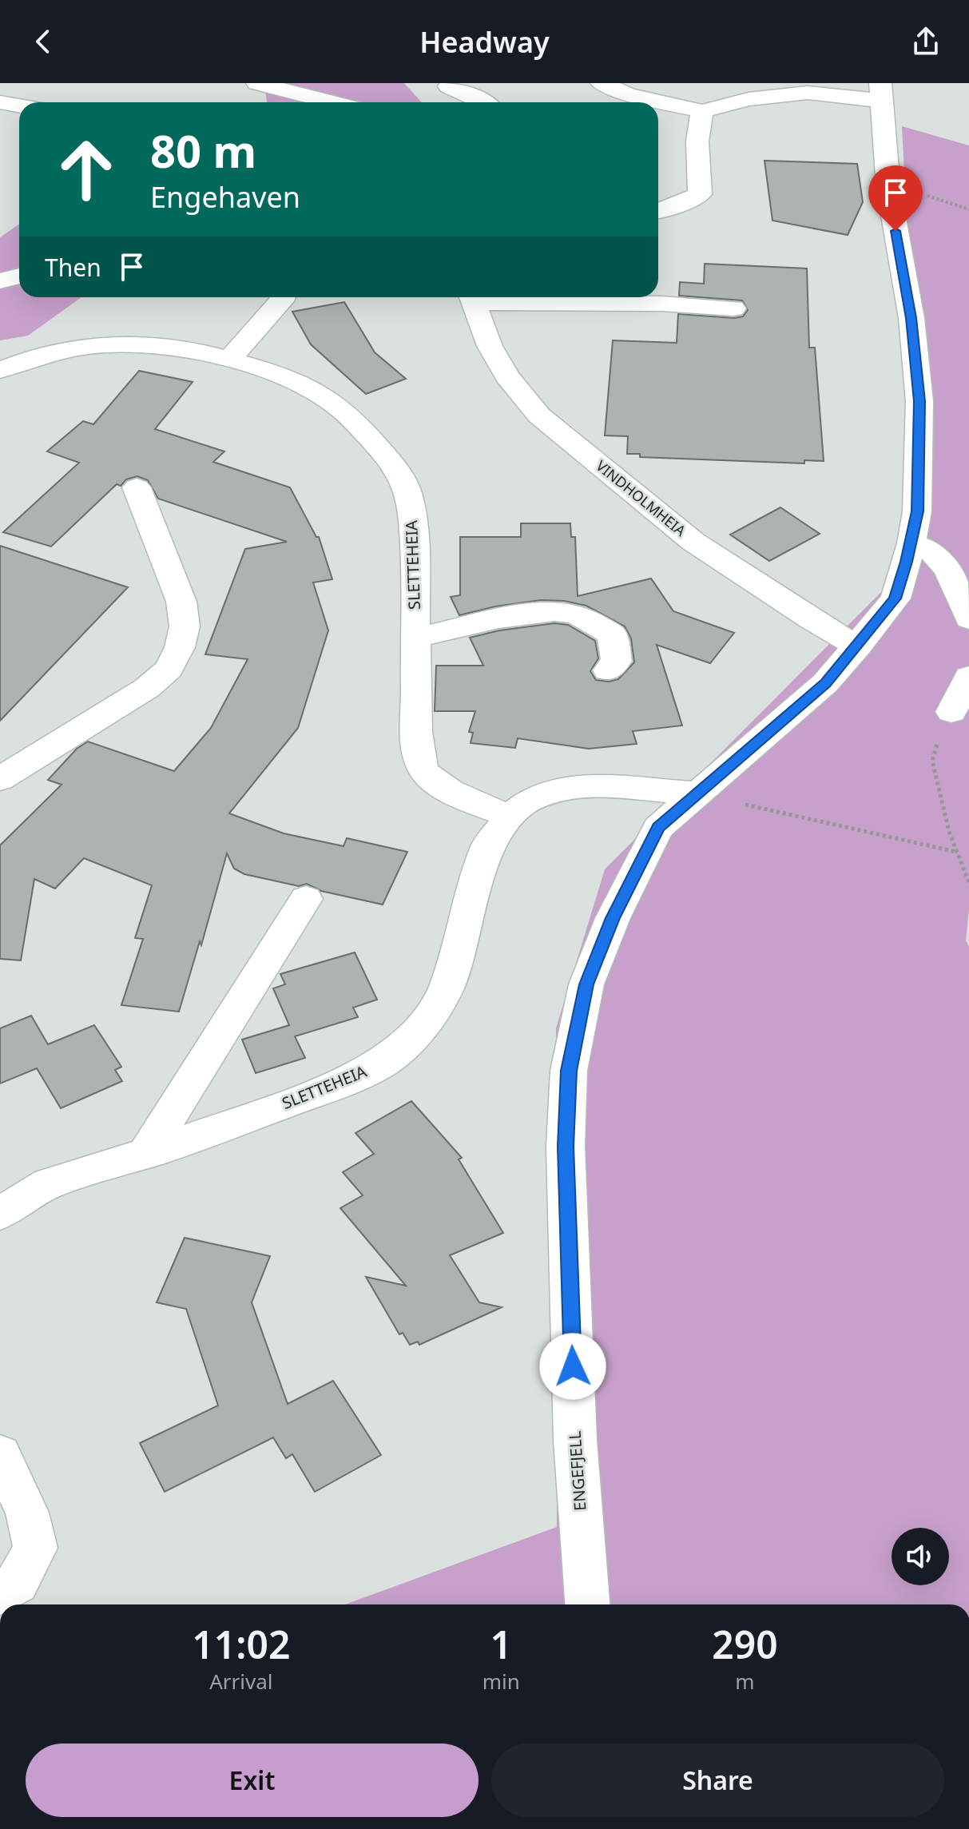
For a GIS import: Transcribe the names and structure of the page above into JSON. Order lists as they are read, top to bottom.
{
  "streets": {
    "street": ["VINDHOLMHEIA", "SLETTEHEIA", "ENGEFJELL"]
  },
  "crossings": [
    ["VINDHOLMHEIA", "ENGEFJELL"],
    ["SLETTEHEIA", "ENGEFJELL"]
  ],
  "page": {
    "header": "Headway",
    "turn": ["80 m", "Engehaven"],
    "then": "Then",
    "eta": [
      "11:02",
      "Arrival",
      "1",
      "min",
      "290",
      "m"
    ],
    "buttons": ["Exit", "Share"]
  }
}
